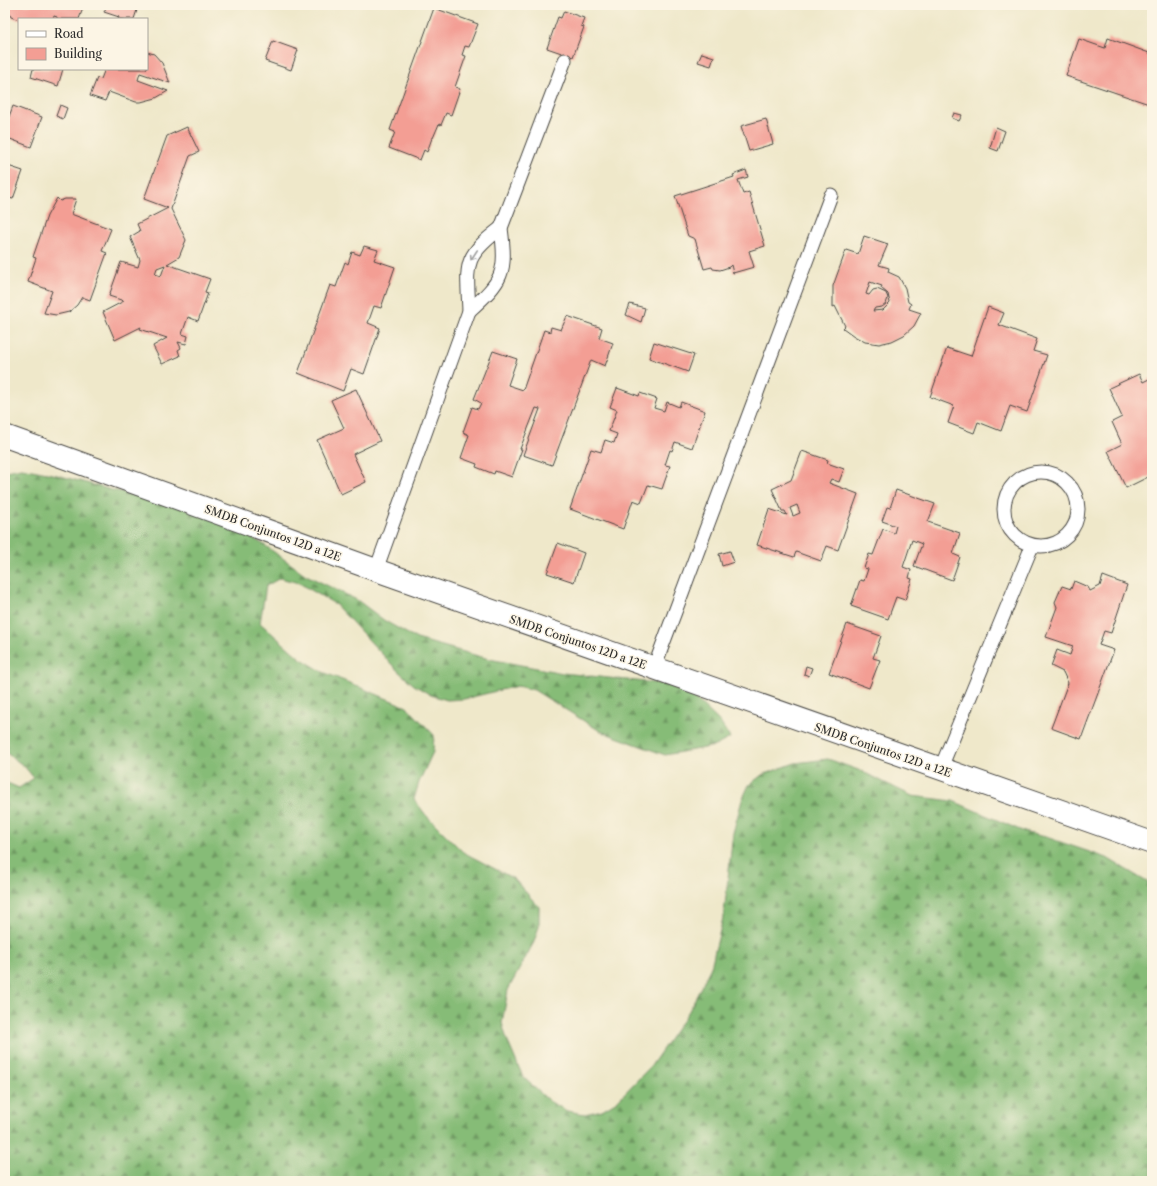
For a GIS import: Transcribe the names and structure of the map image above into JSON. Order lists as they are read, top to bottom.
{
  "streets": {
    "street": ["SMDB Conjuntos 12D a 12E"]
  },
  "legend": ["Road", "Building"]
}
